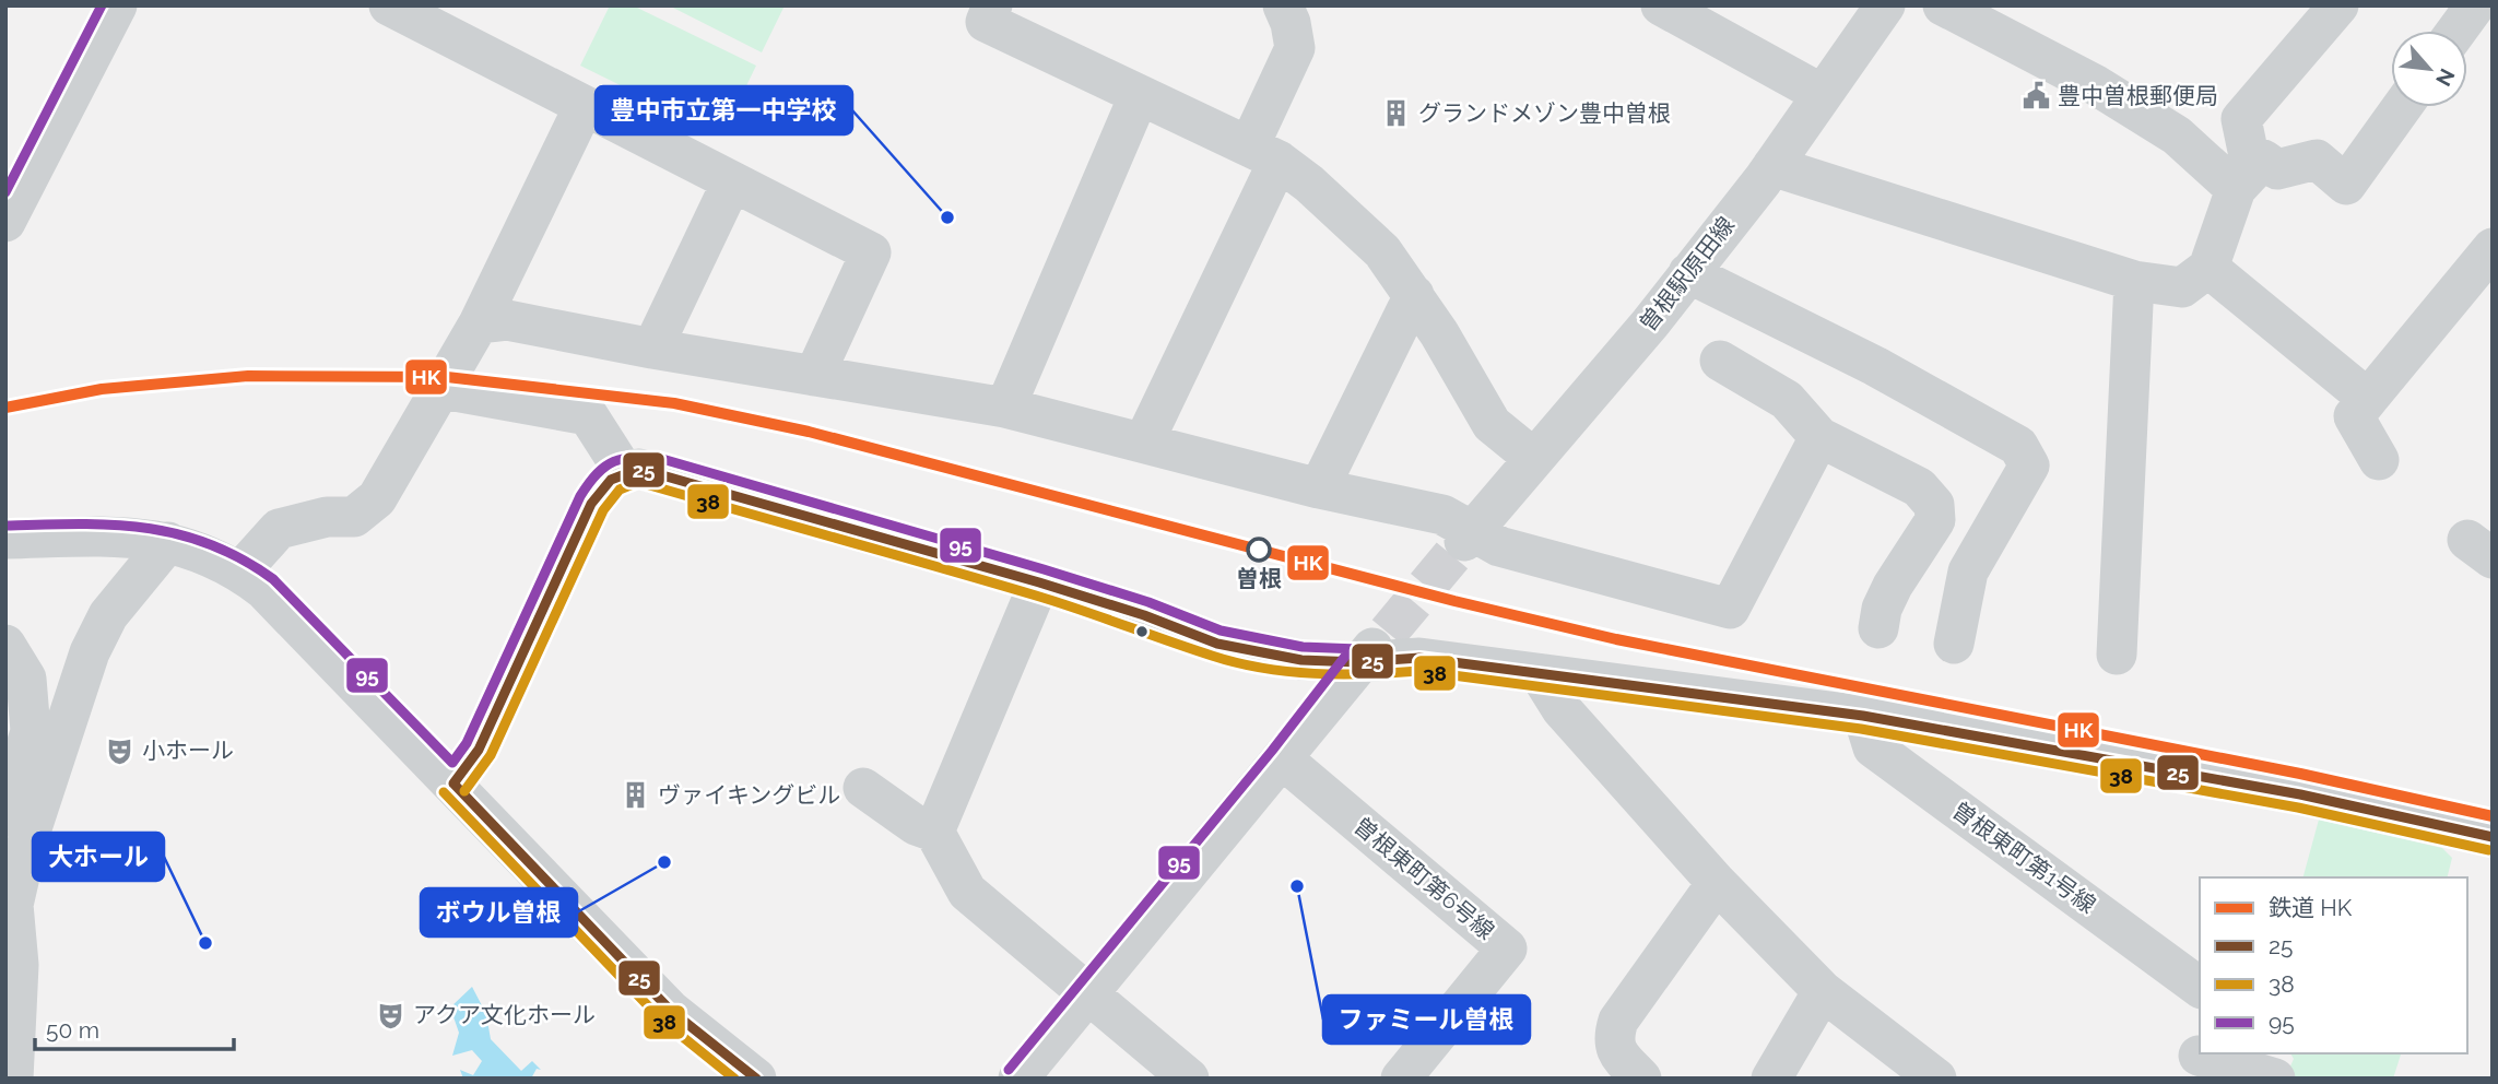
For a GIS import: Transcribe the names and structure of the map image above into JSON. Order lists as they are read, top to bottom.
{
  "streets": {
    "street": ["曽根駅原田線", "曽根東町第1号線", "曽根東町第6号線"]
  },
  "places": {
    "public building": ["豊中曽根郵便局"],
    "building": ["グランドメゾン豊中曽根", "ヴァイキングビル"],
    "other": [
      "豊中市立第一中学校",
      "曽根",
      "ボウル曽根",
      "ファミール曽根",
      "大ホール"
    ],
    "theatre": ["小ホール", "アクア文化ホール"]
  },
  "lines": [
    "transit line 95",
    "rail line HK",
    "transit line 25",
    "transit line 38"
  ],
  "legend": [
    "鉄道 HK",
    "25",
    "38",
    "95"
  ],
  "scale_bar": "50 m",
  "north": "bottom right"
}
